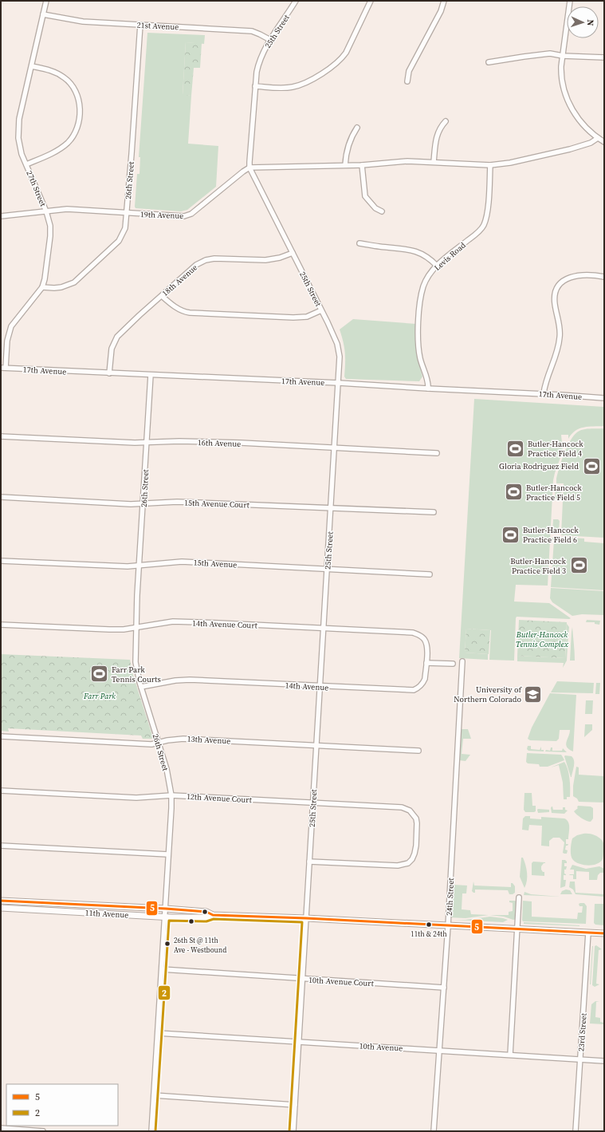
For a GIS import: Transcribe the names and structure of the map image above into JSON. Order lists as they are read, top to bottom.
{
  "streets": {
    "main road": ["11th Avenue"],
    "street": [
      "21st Avenue",
      "25th Street",
      "26th Street",
      "27th Street",
      "19th Avenue",
      "Levis Road",
      "18th Avenue",
      "17th Avenue",
      "16th Avenue",
      "15th Avenue Court",
      "15th Avenue",
      "14th Avenue Court",
      "14th Avenue",
      "13th Avenue",
      "12th Avenue Court",
      "24th Street",
      "10th Avenue Court",
      "23rd Street",
      "10th Avenue"
    ]
  },
  "crossings": [
    ["21st Avenue", "25th Street"],
    ["21st Avenue", "26th Street"],
    ["21st Avenue", "27th Street"],
    ["25th Street", "19th Avenue"],
    ["25th Street", "18th Avenue"],
    ["25th Street", "17th Avenue"],
    ["25th Street", "16th Avenue"],
    ["25th Street", "15th Avenue Court"],
    ["25th Street", "15th Avenue"],
    ["25th Street", "14th Avenue Court"],
    ["25th Street", "14th Avenue"],
    ["25th Street", "13th Avenue"],
    ["25th Street", "12th Avenue Court"],
    ["25th Street", "11th Avenue"],
    ["25th Street", "10th Avenue Court"],
    ["25th Street", "10th Avenue"],
    ["26th Street", "27th Street"],
    ["26th Street", "19th Avenue"],
    ["26th Street", "17th Avenue"],
    ["26th Street", "16th Avenue"],
    ["26th Street", "15th Avenue Court"],
    ["26th Street", "15th Avenue"],
    ["26th Street", "14th Avenue Court"],
    ["26th Street", "14th Avenue"],
    ["26th Street", "13th Avenue"],
    ["26th Street", "12th Avenue Court"],
    ["26th Street", "11th Avenue"],
    ["26th Street", "10th Avenue Court"],
    ["26th Street", "10th Avenue"],
    ["27th Street", "19th Avenue"],
    ["27th Street", "17th Avenue"],
    ["Levis Road", "17th Avenue"],
    ["18th Avenue", "17th Avenue"],
    ["14th Avenue Court", "14th Avenue"],
    ["24th Street", "11th Avenue"],
    ["24th Street", "10th Avenue Court"],
    ["24th Street", "10th Avenue"],
    ["11th Avenue", "23rd Street"],
    ["23rd Street", "10th Avenue"]
  ],
  "parks": ["Butler-Hancock Tennis Complex", "Farr Park"],
  "places": {
    "sports": [
      "Butler-Hancock Practice Field 4",
      "Gloria Rodriguez Field",
      "Butler-Hancock Practice Field 5",
      "Butler-Hancock Practice Field 6",
      "Butler-Hancock Practice Field 3",
      "Farr Park Tennis Courts"
    ],
    "school or university": ["University of Northern Colorado"],
    "other": ["11th & 24th", "26th St @ 11th Ave - Westbound"]
  },
  "lines": ["transit line 5", "transit line 2"],
  "legend": ["5", "2"],
  "north": "right"
}
